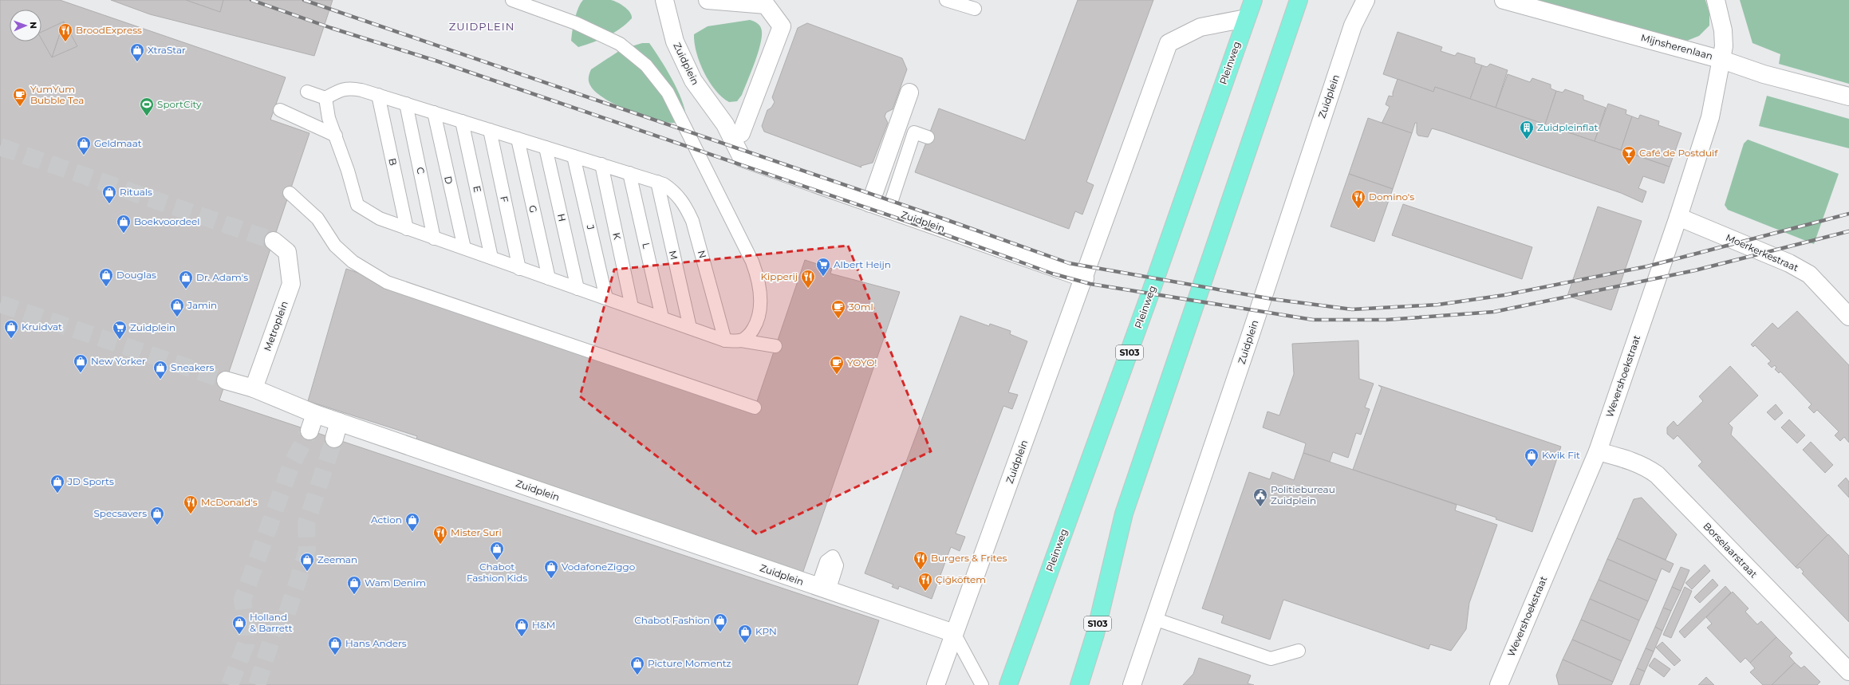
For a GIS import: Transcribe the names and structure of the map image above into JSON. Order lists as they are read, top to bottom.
{
  "streets": {
    "main road": ["Pleinweg", "S103"],
    "street": [
      "Mijnsherenlaan",
      "Zuidplein",
      "Moerkerkestraat",
      "Metroplein",
      "Wevershoekstraat",
      "Borselaarstraat"
    ],
    "lane": [
      "B",
      "C",
      "D",
      "E",
      "F",
      "G",
      "H",
      "J",
      "K",
      "L",
      "N",
      "M"
    ]
  },
  "crossings": [
    ["Mijnsherenlaan", "Wevershoekstraat"],
    ["Pleinweg", "Zuidplein"],
    ["Zuidplein", "Metroplein"],
    ["B", "N"],
    ["C", "N"],
    ["D", "N"],
    ["E", "N"],
    ["F", "N"],
    ["G", "N"],
    ["H", "N"],
    ["J", "N"],
    ["K", "N"],
    ["L", "N"],
    ["Moerkerkestraat", "Wevershoekstraat"],
    ["N", "M"],
    ["Wevershoekstraat", "Borselaarstraat"]
  ],
  "districts": ["ZUIDPLEIN"],
  "places": {
    "restaurant": [
      "BroodExpress",
      "Domino's",
      "Kipperij",
      "McDonald's",
      "Mister Suri",
      "Burgers & Frites",
      "Çiğköftem"
    ],
    "shop": [
      "XtraStar",
      "Geldmaat",
      "Rituals",
      "Boekvoordeel",
      "Douglas",
      "Dr. Adam's",
      "Jamin",
      "Kruidvat",
      "New Yorker",
      "Sneakers",
      "Kwik Fit",
      "JD Sports",
      "Specsavers",
      "Action",
      "Chabot Fashion Kids",
      "Zeeman",
      "VodafoneZiggo",
      "Wam Denim",
      "Chabot Fashion",
      "Holland & Barrett",
      "H&M",
      "KPN",
      "Hans Anders",
      "Picture Momentz"
    ],
    "cafe": ["YumYum Bubble Tea", "30ml", "YOYO!"],
    "sports": ["SportCity"],
    "building": ["Zuidpleinflat"],
    "bar": ["Café de Postduif"],
    "supermarket": ["Albert Heijn", "Zuidplein"],
    "public building": ["Politiebureau Zuidplein"]
  },
  "north": "right"
}
